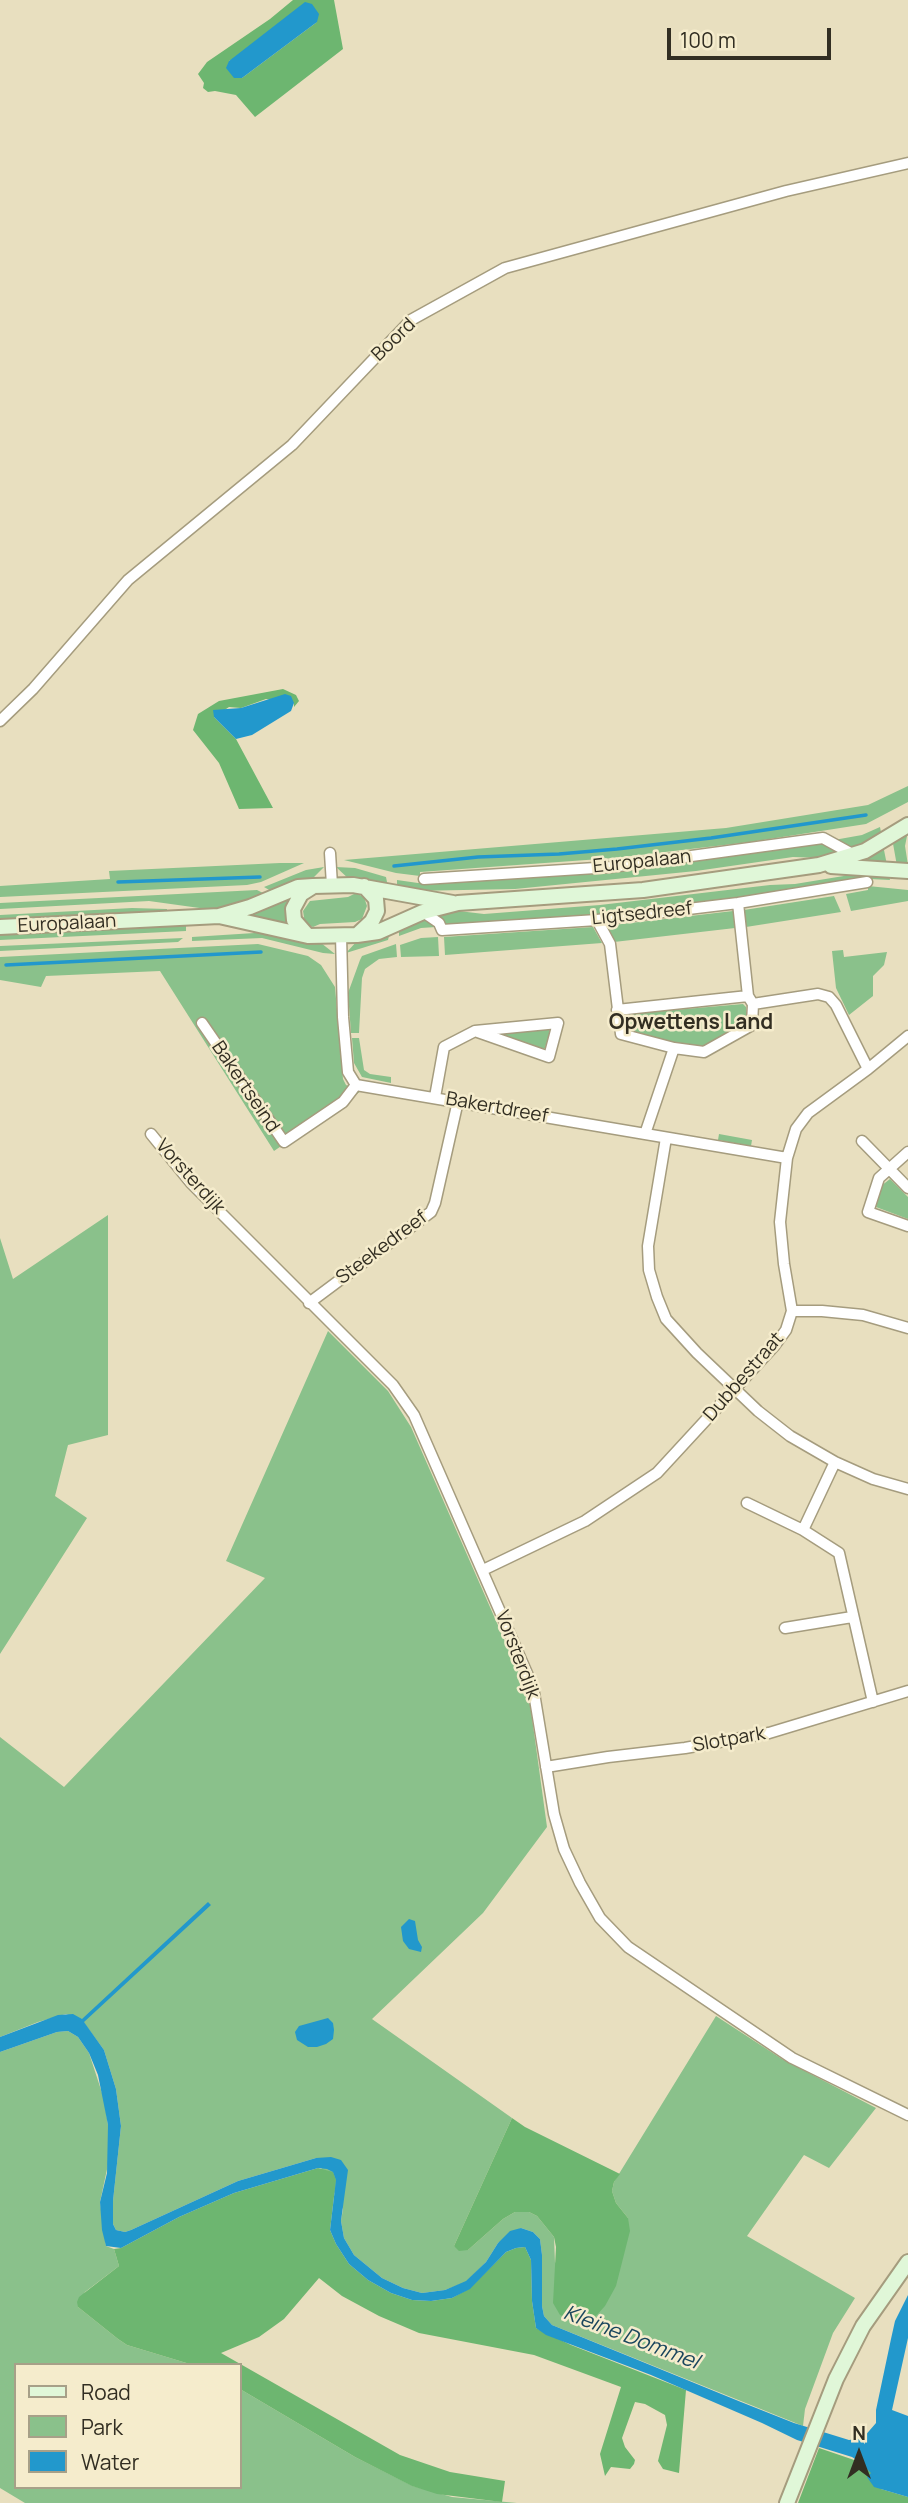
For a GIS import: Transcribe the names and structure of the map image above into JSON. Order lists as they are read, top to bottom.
{
  "streets": {
    "main road": ["Europalaan"],
    "street": [
      "Boord",
      "Ligtsedreef",
      "Bakertseind",
      "Bakertdreef",
      "Vorsterdijk",
      "Steekedreef",
      "Dubbestraat",
      "Slotpark"
    ]
  },
  "crossings": [
    ["Europalaan", "Ligtsedreef"],
    ["Bakertseind", "Bakertdreef"],
    ["Bakertdreef", "Steekedreef"],
    ["Bakertdreef", "Dubbestraat"],
    ["Vorsterdijk", "Steekedreef"],
    ["Vorsterdijk", "Dubbestraat"],
    ["Vorsterdijk", "Slotpark"]
  ],
  "districts": ["Opwettens Land"],
  "water": ["Kleine Dommel"],
  "legend": ["Road", "Park", "Water"],
  "scale_bar": "100 m",
  "north": "top"
}
